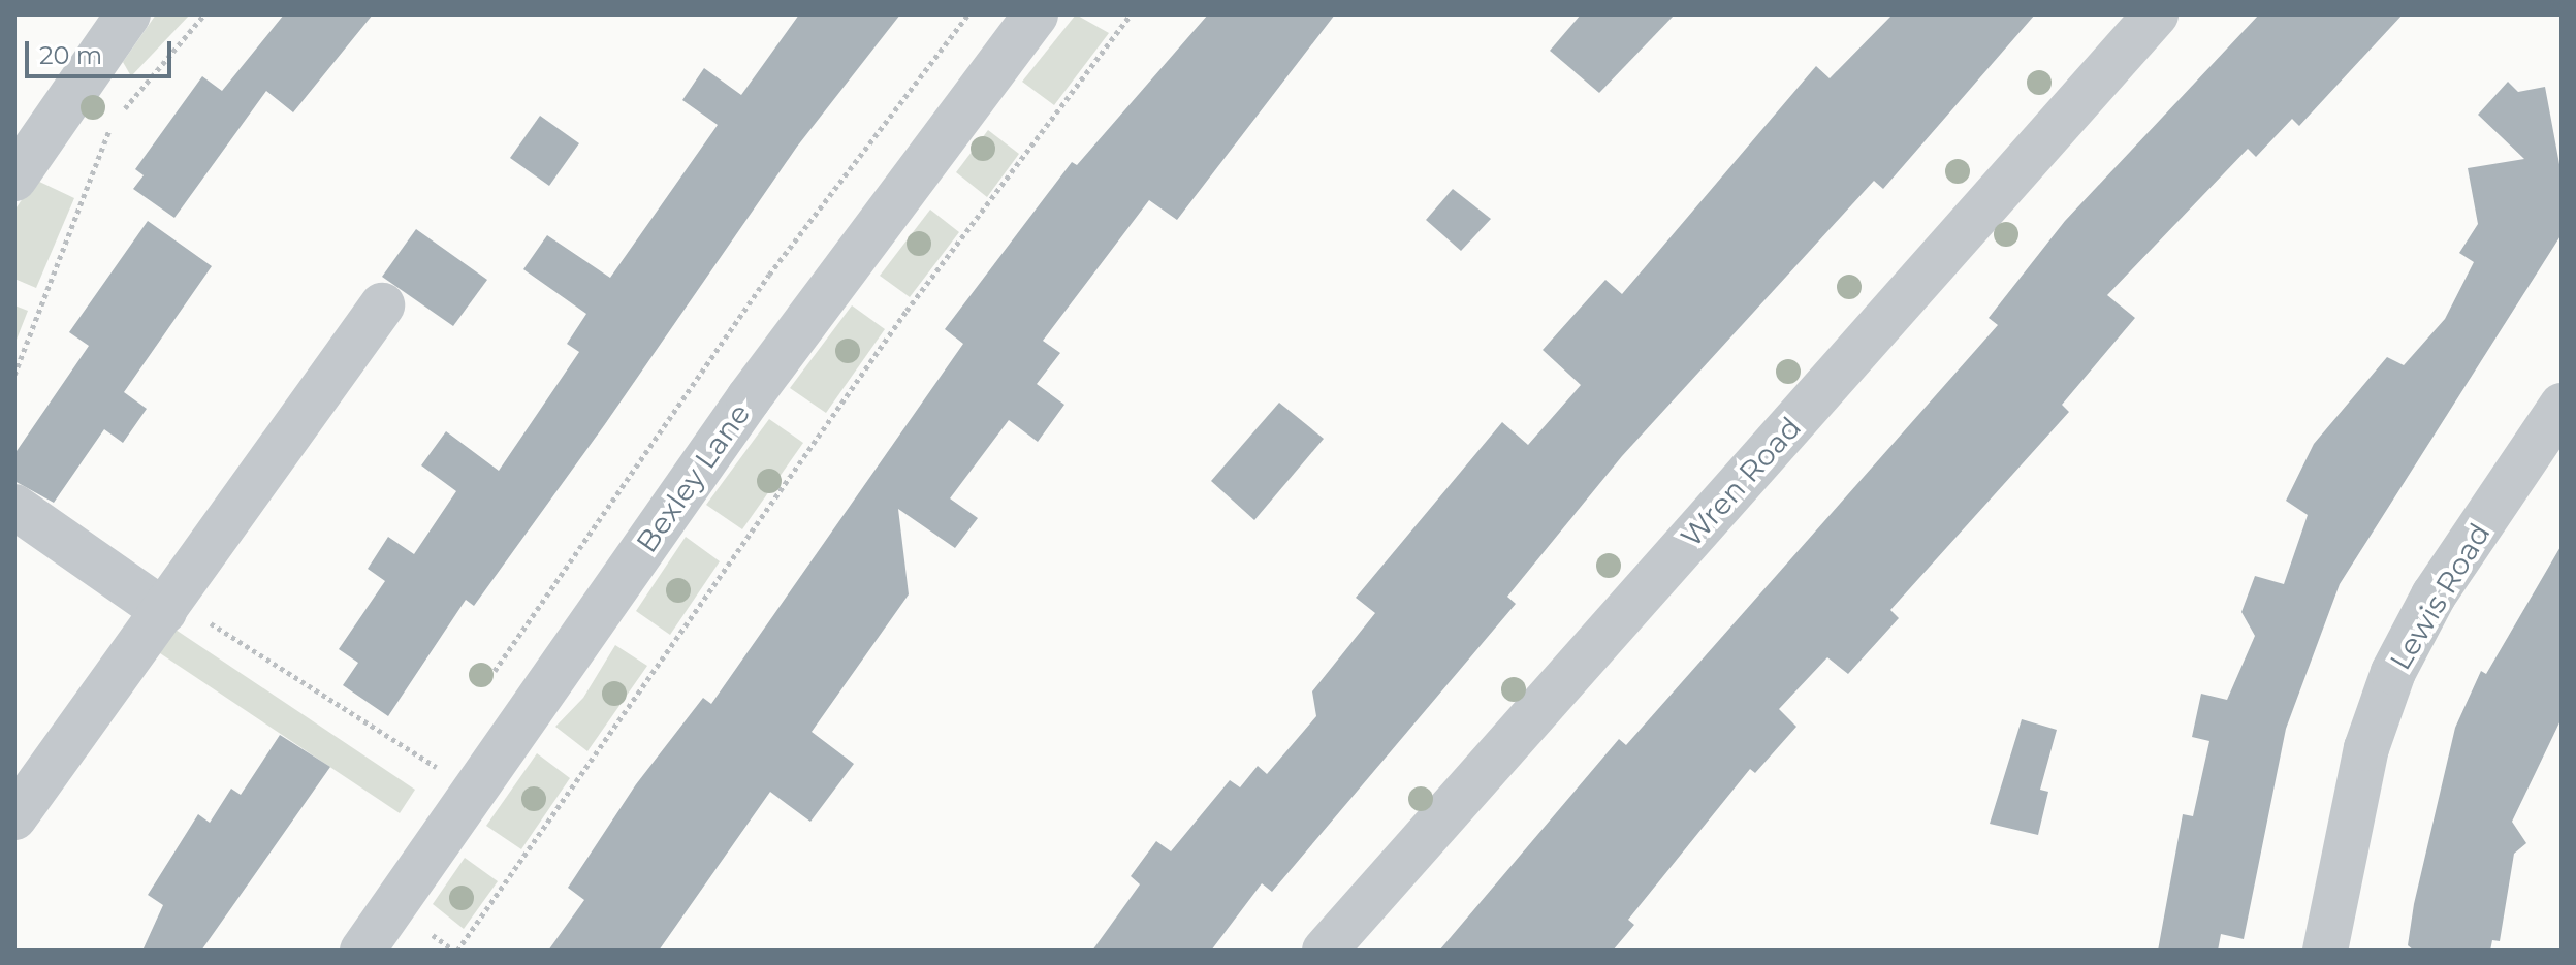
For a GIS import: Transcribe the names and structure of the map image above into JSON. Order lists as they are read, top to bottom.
{
  "streets": {
    "street": ["Bexley Lane", "Wren Road", "Lewis Road"]
  },
  "scale_bar": "20 m"
}
